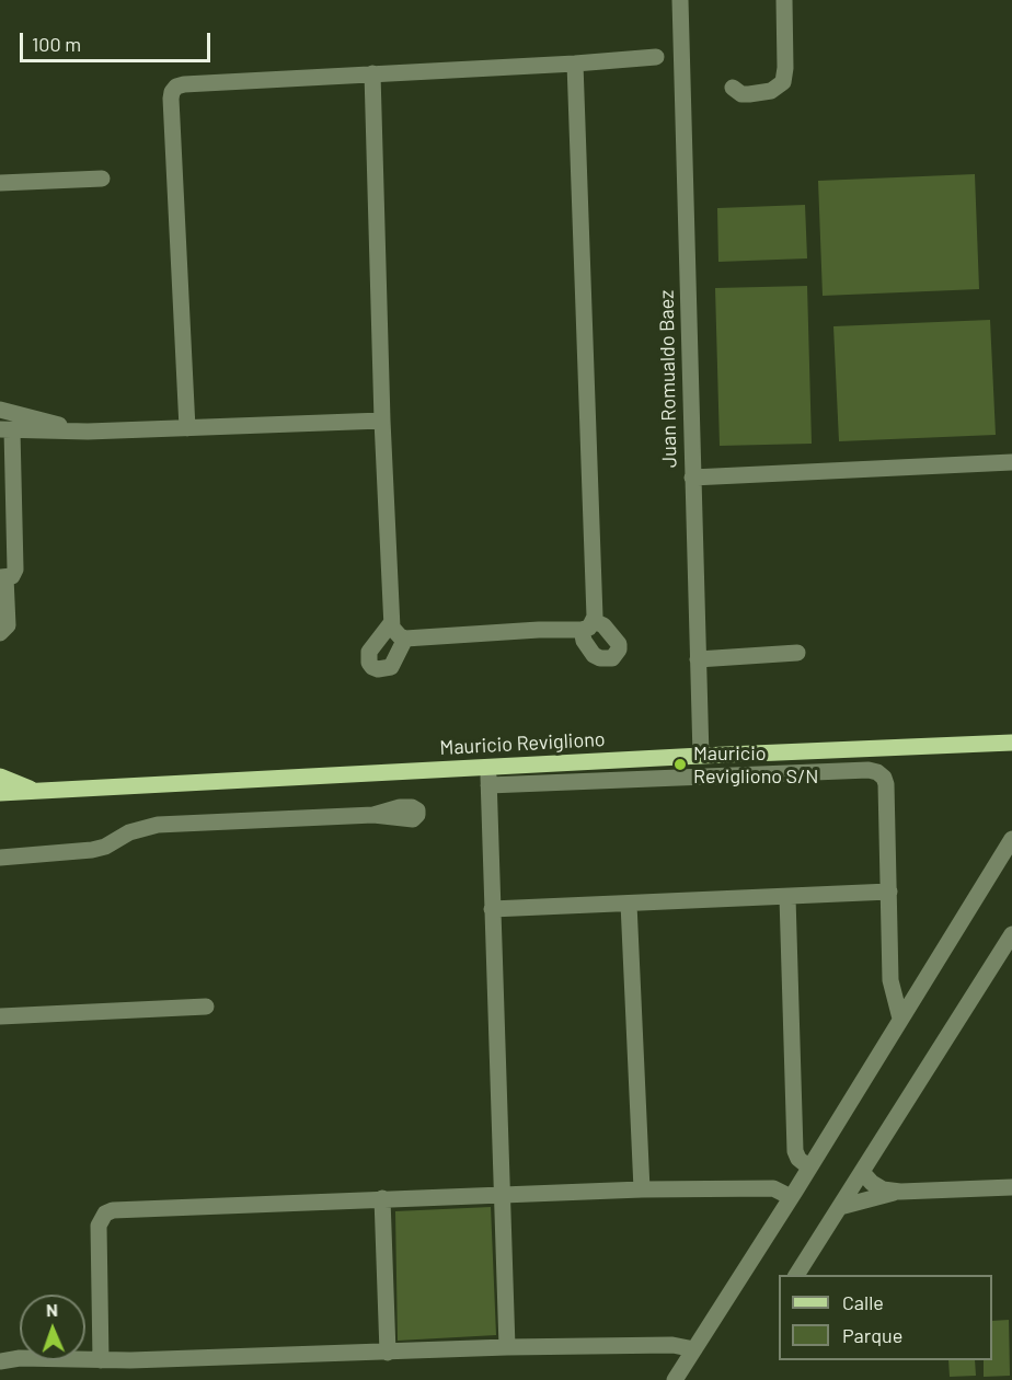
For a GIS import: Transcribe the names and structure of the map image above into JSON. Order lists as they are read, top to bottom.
{
  "streets": {
    "main road": ["Mauricio Revigliono"],
    "street": ["Juan Romualdo Baez"]
  },
  "crossings": [
    ["Juan Romualdo Baez", "Mauricio Revigliono"]
  ],
  "places": ["Mauricio Revigliono S/N"],
  "legend": ["Calle", "Parque"],
  "scale_bar": "100 m",
  "north": "top"
}
